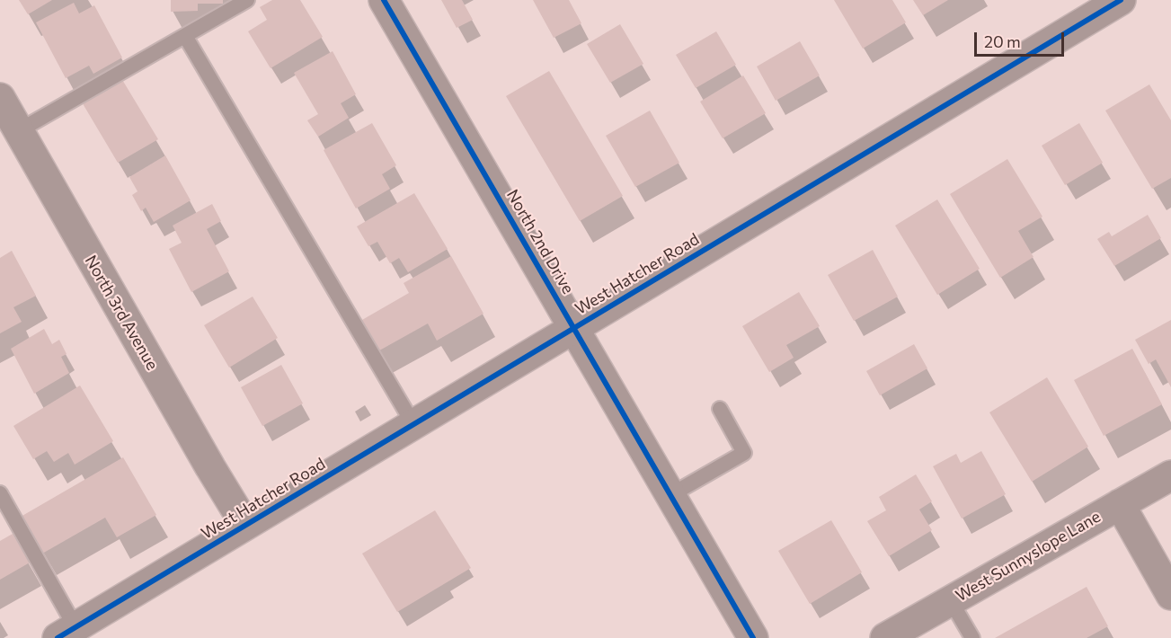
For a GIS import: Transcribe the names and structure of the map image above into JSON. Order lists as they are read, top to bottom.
{
  "streets": {
    "street": [
      "North 2nd Drive",
      "West Hatcher Road",
      "North 3rd Avenue",
      "West Sunnyslope Lane"
    ]
  },
  "crossings": [
    ["North 2nd Drive", "West Hatcher Road"],
    ["West Hatcher Road", "North 3rd Avenue"]
  ],
  "scale_bar": "20 m"
}
